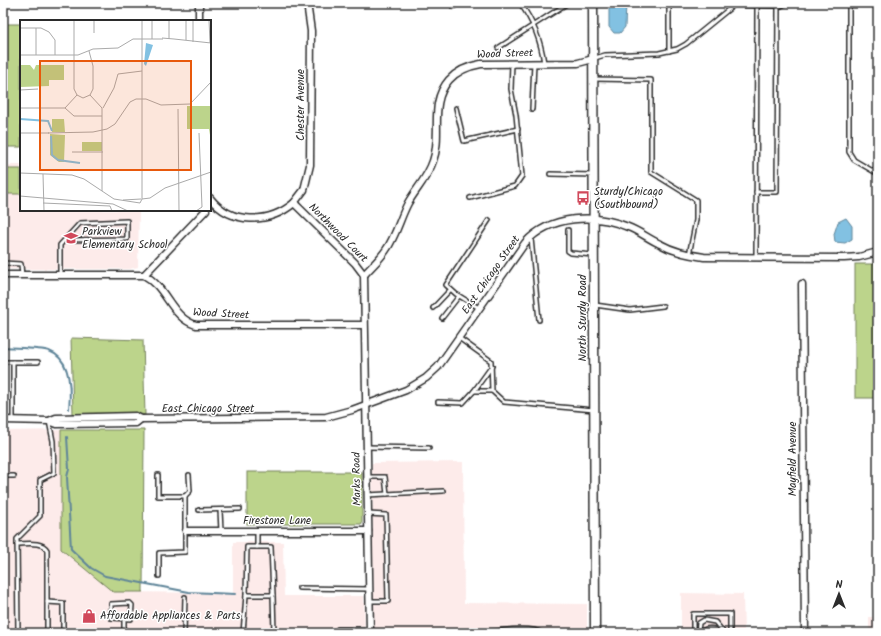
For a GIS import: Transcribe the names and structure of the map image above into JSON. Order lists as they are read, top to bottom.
{
  "streets": {
    "street": [
      "Wood Street",
      "Chester Avenue",
      "Northwood Court",
      "East Chicago Street",
      "North Sturdy Road",
      "Mayfield Avenue",
      "Marks Road",
      "Firestone Lane"
    ]
  },
  "crossings": [
    ["Wood Street", "Northwood Court"],
    ["Wood Street", "North Sturdy Road"],
    ["Wood Street", "Marks Road"],
    ["Chester Avenue", "Northwood Court"],
    ["Northwood Court", "Marks Road"],
    ["East Chicago Street", "North Sturdy Road"],
    ["East Chicago Street", "Marks Road"],
    ["Marks Road", "Firestone Lane"]
  ],
  "places": {
    "bus stop": ["Sturdy/Chicago (Southbound)"],
    "school or university": ["Parkview Elementary School"],
    "shop": ["Affordable Appliances & Parts"]
  },
  "north": "top"
}
